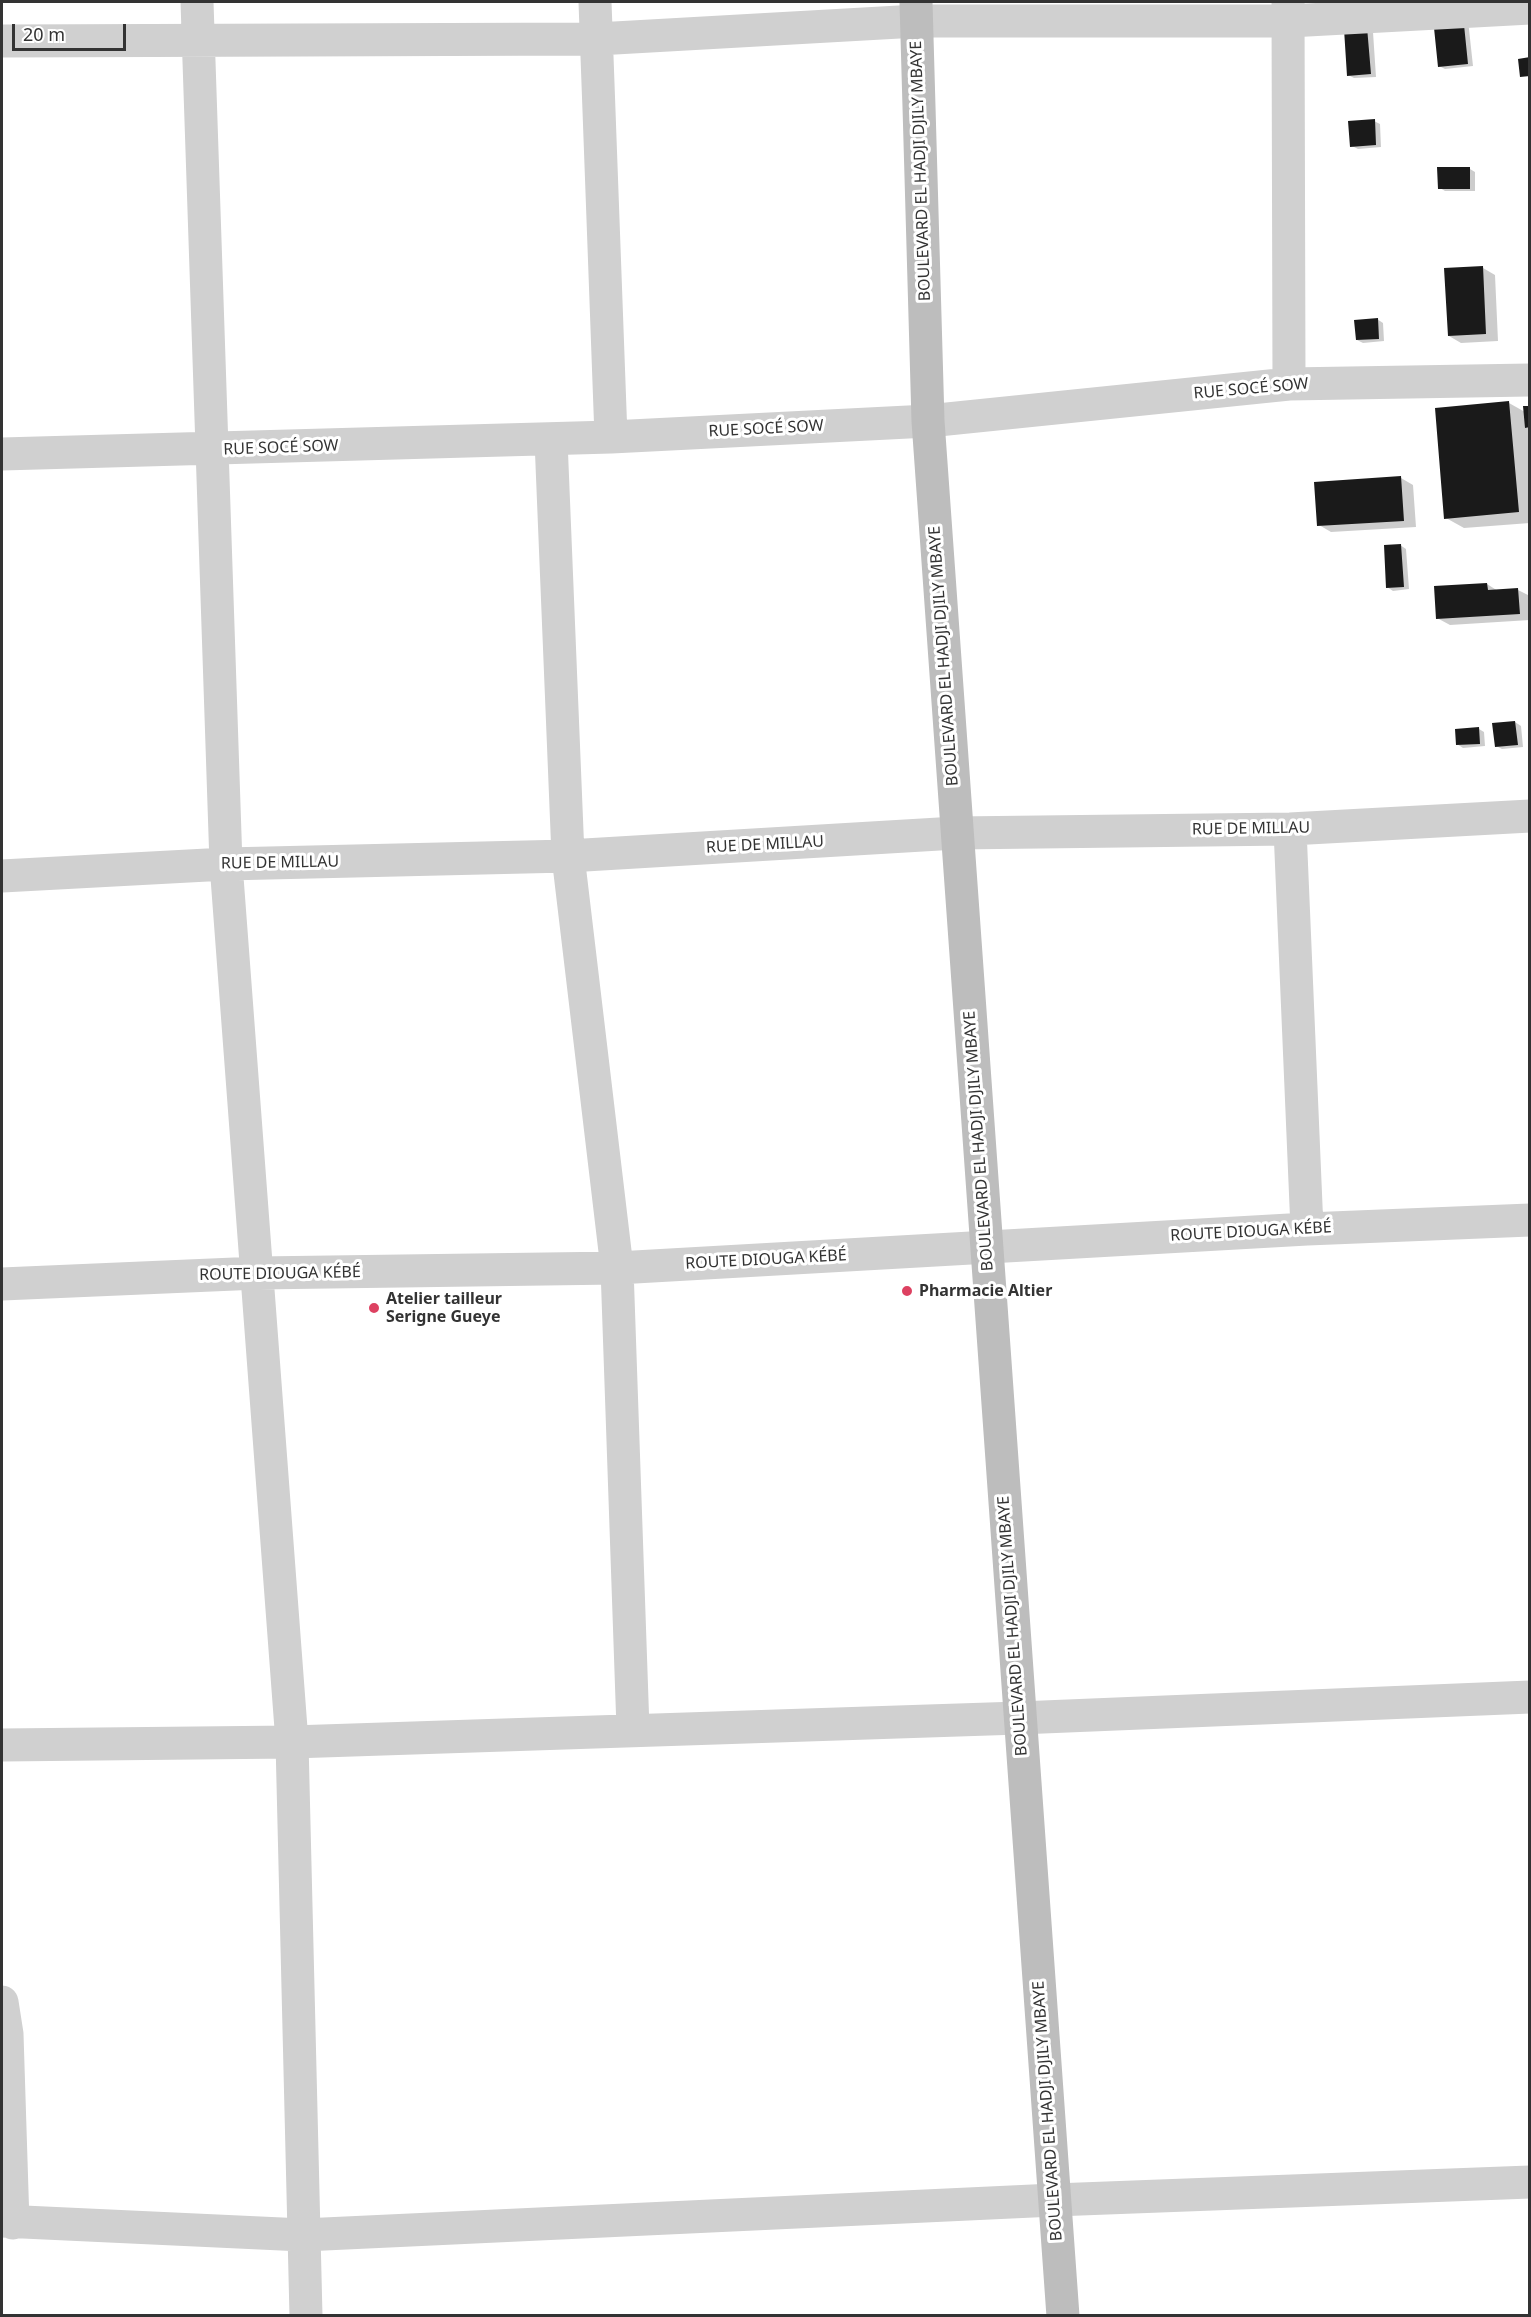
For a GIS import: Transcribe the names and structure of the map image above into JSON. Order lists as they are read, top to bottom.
{
  "streets": {
    "main road": ["BOULEVARD EL HADJI DJILY MBAYE"],
    "street": ["RUE SOCÉ SOW", "RUE DE MILLAU", "ROUTE DIOUGA KÉBÉ"]
  },
  "crossings": [
    ["BOULEVARD EL HADJI DJILY MBAYE", "RUE SOCÉ SOW"],
    ["BOULEVARD EL HADJI DJILY MBAYE", "RUE DE MILLAU"],
    ["BOULEVARD EL HADJI DJILY MBAYE", "ROUTE DIOUGA KÉBÉ"]
  ],
  "places": ["Pharmacie Altier", "Atelier tailleur Serigne Gueye"],
  "scale_bar": "20 m"
}
